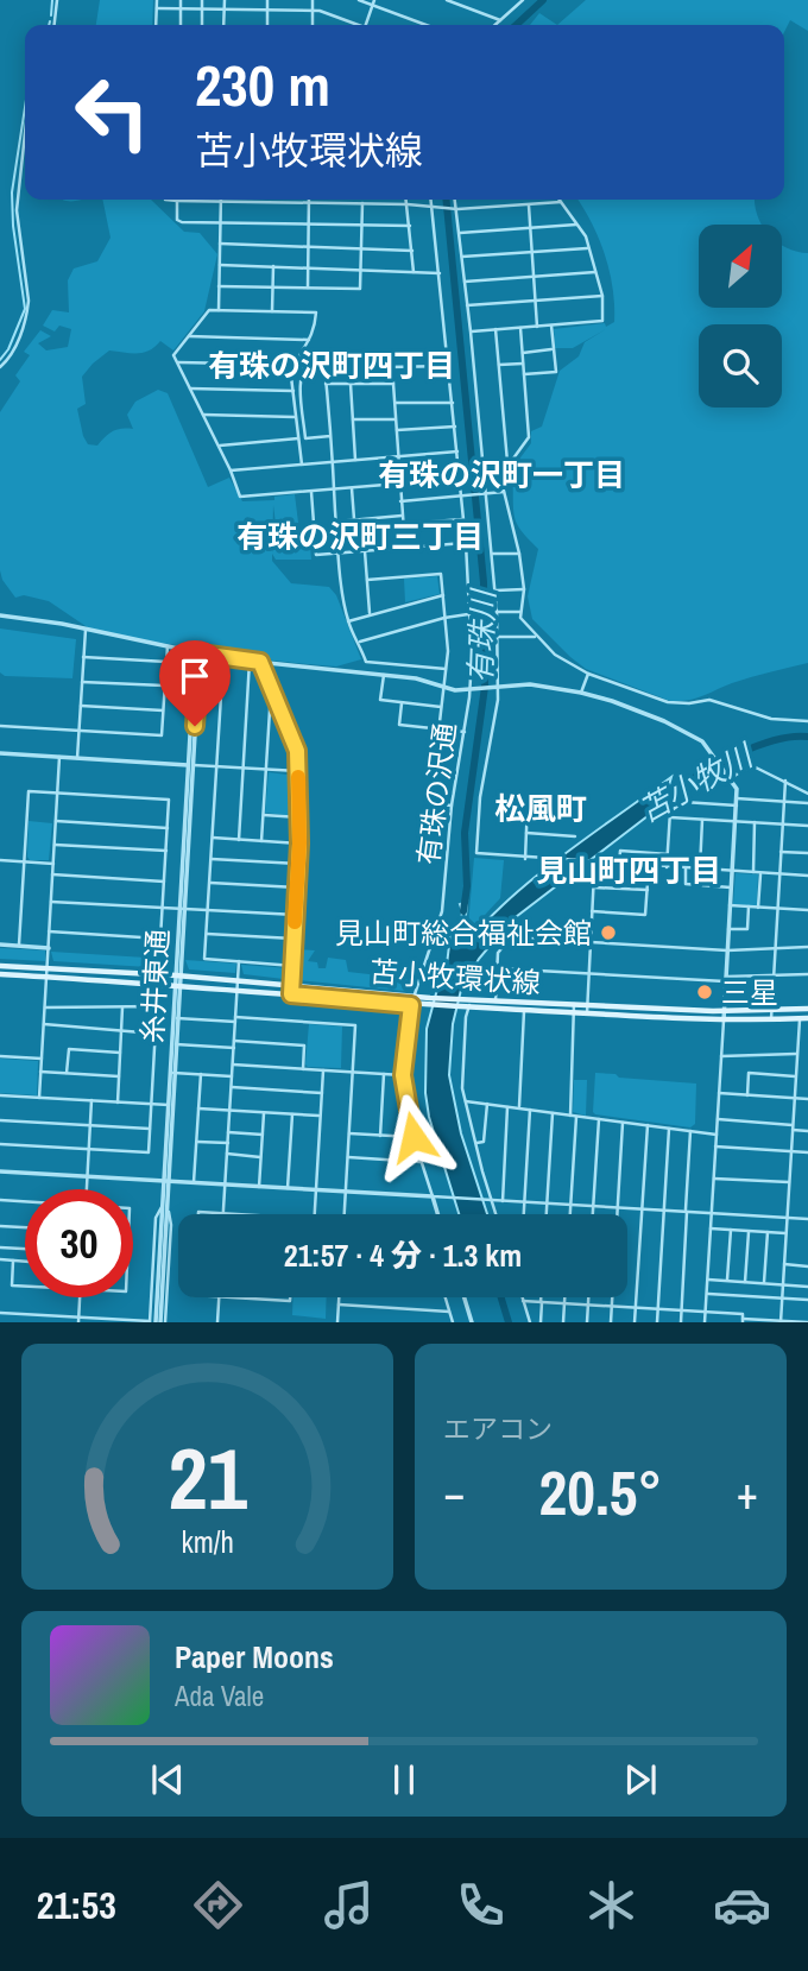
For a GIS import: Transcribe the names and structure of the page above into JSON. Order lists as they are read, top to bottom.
{
  "streets": {
    "main road": ["苫小牧環状線"],
    "street": ["有珠の沢通", "糸井東通"]
  },
  "crossings": [
    ["有珠の沢通", "苫小牧環状線"],
    ["苫小牧環状線", "糸井東通"]
  ],
  "districts": [
    "有珠の沢町四丁目",
    "有珠の沢町一丁目",
    "有珠の沢町三丁目",
    "松風町",
    "見山町四丁目"
  ],
  "water": ["有珠川", "苫小牧川"],
  "places": ["見山町総合福祉会館", "三星"],
  "north": "top right",
  "page": {
    "turn": ["230 m", "苫小牧環状線"],
    "limit": "30",
    "trip": "21:57 · 4 分 · 1.3 km",
    "tile": "エアコン",
    "heat": ["−", "20.5°", "+"],
    "song": ["Paper Moons", "Ada Vale"],
    "tabs": "21:53",
    "gauge": ["21", "km/h"]
  }
}
